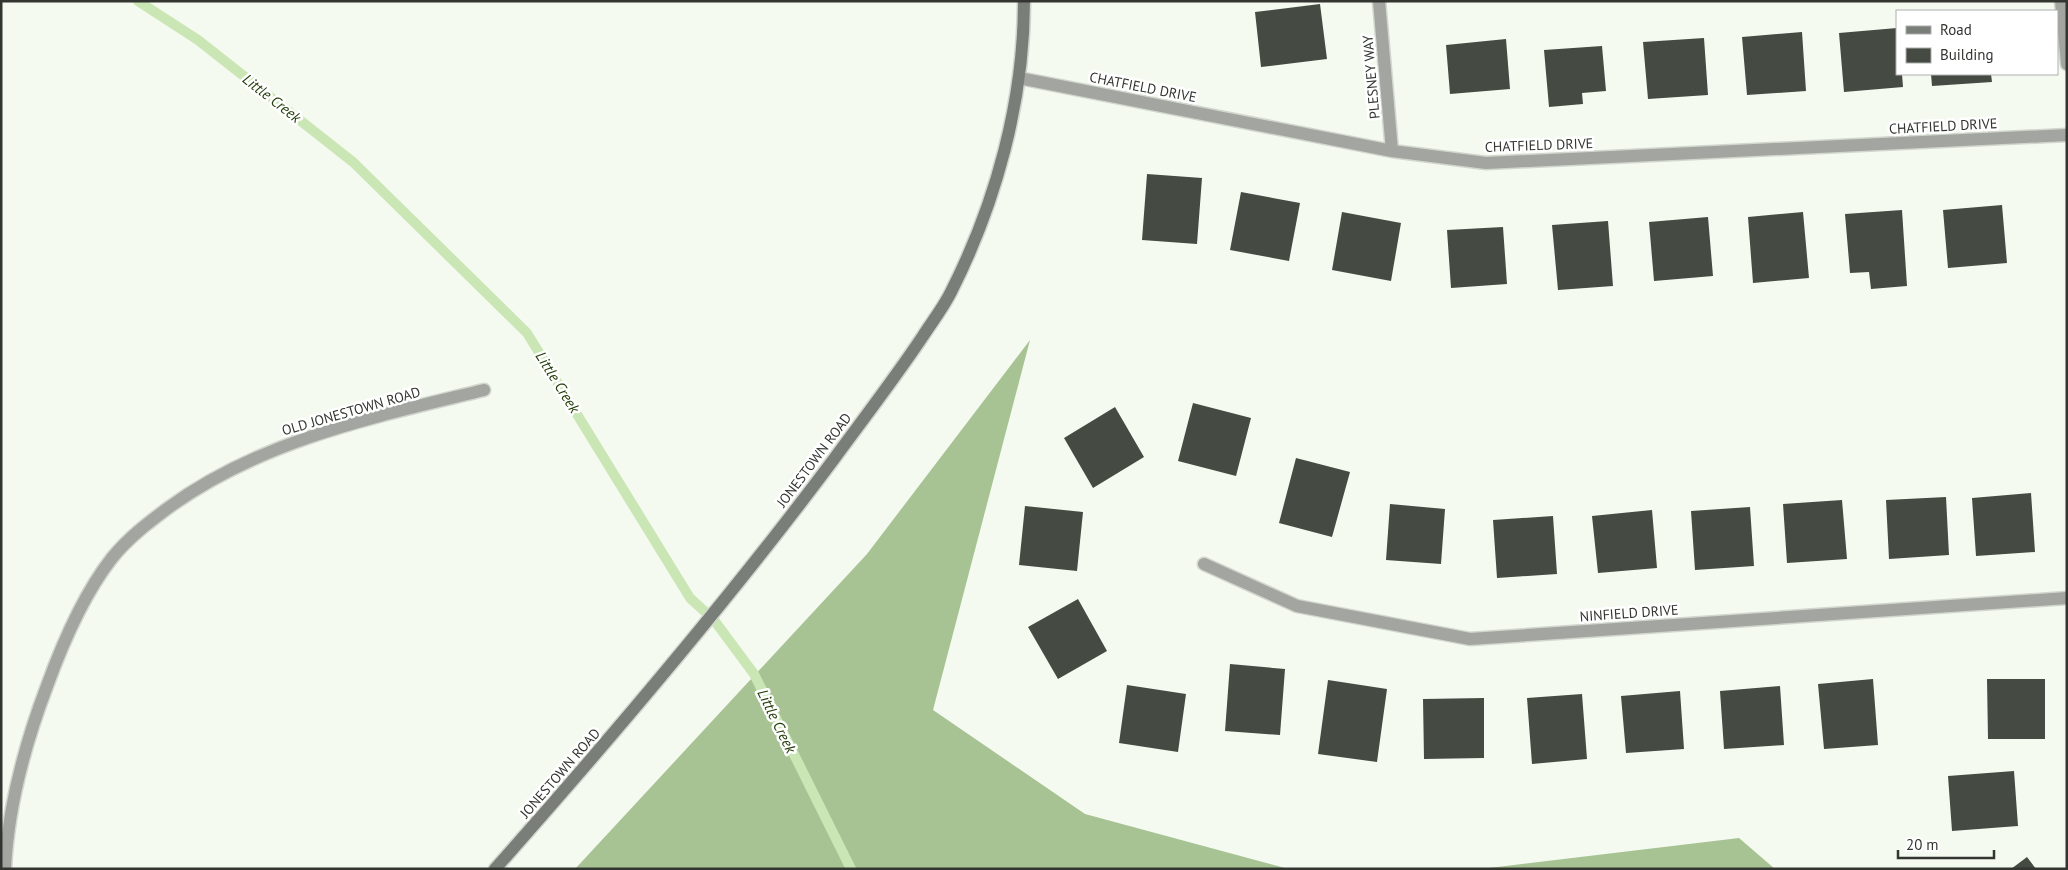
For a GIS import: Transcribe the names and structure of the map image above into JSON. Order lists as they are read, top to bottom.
{
  "streets": {
    "main road": ["JONESTOWN ROAD"],
    "street": [
      "PLESNEY WAY",
      "CHATFIELD DRIVE",
      "OLD JONESTOWN ROAD",
      "NINFIELD DRIVE"
    ]
  },
  "crossings": [
    ["PLESNEY WAY", "CHATFIELD DRIVE"],
    ["CHATFIELD DRIVE", "JONESTOWN ROAD"]
  ],
  "water": ["Little Creek"],
  "legend": ["Road", "Building"],
  "scale_bar": "20 m"
}
